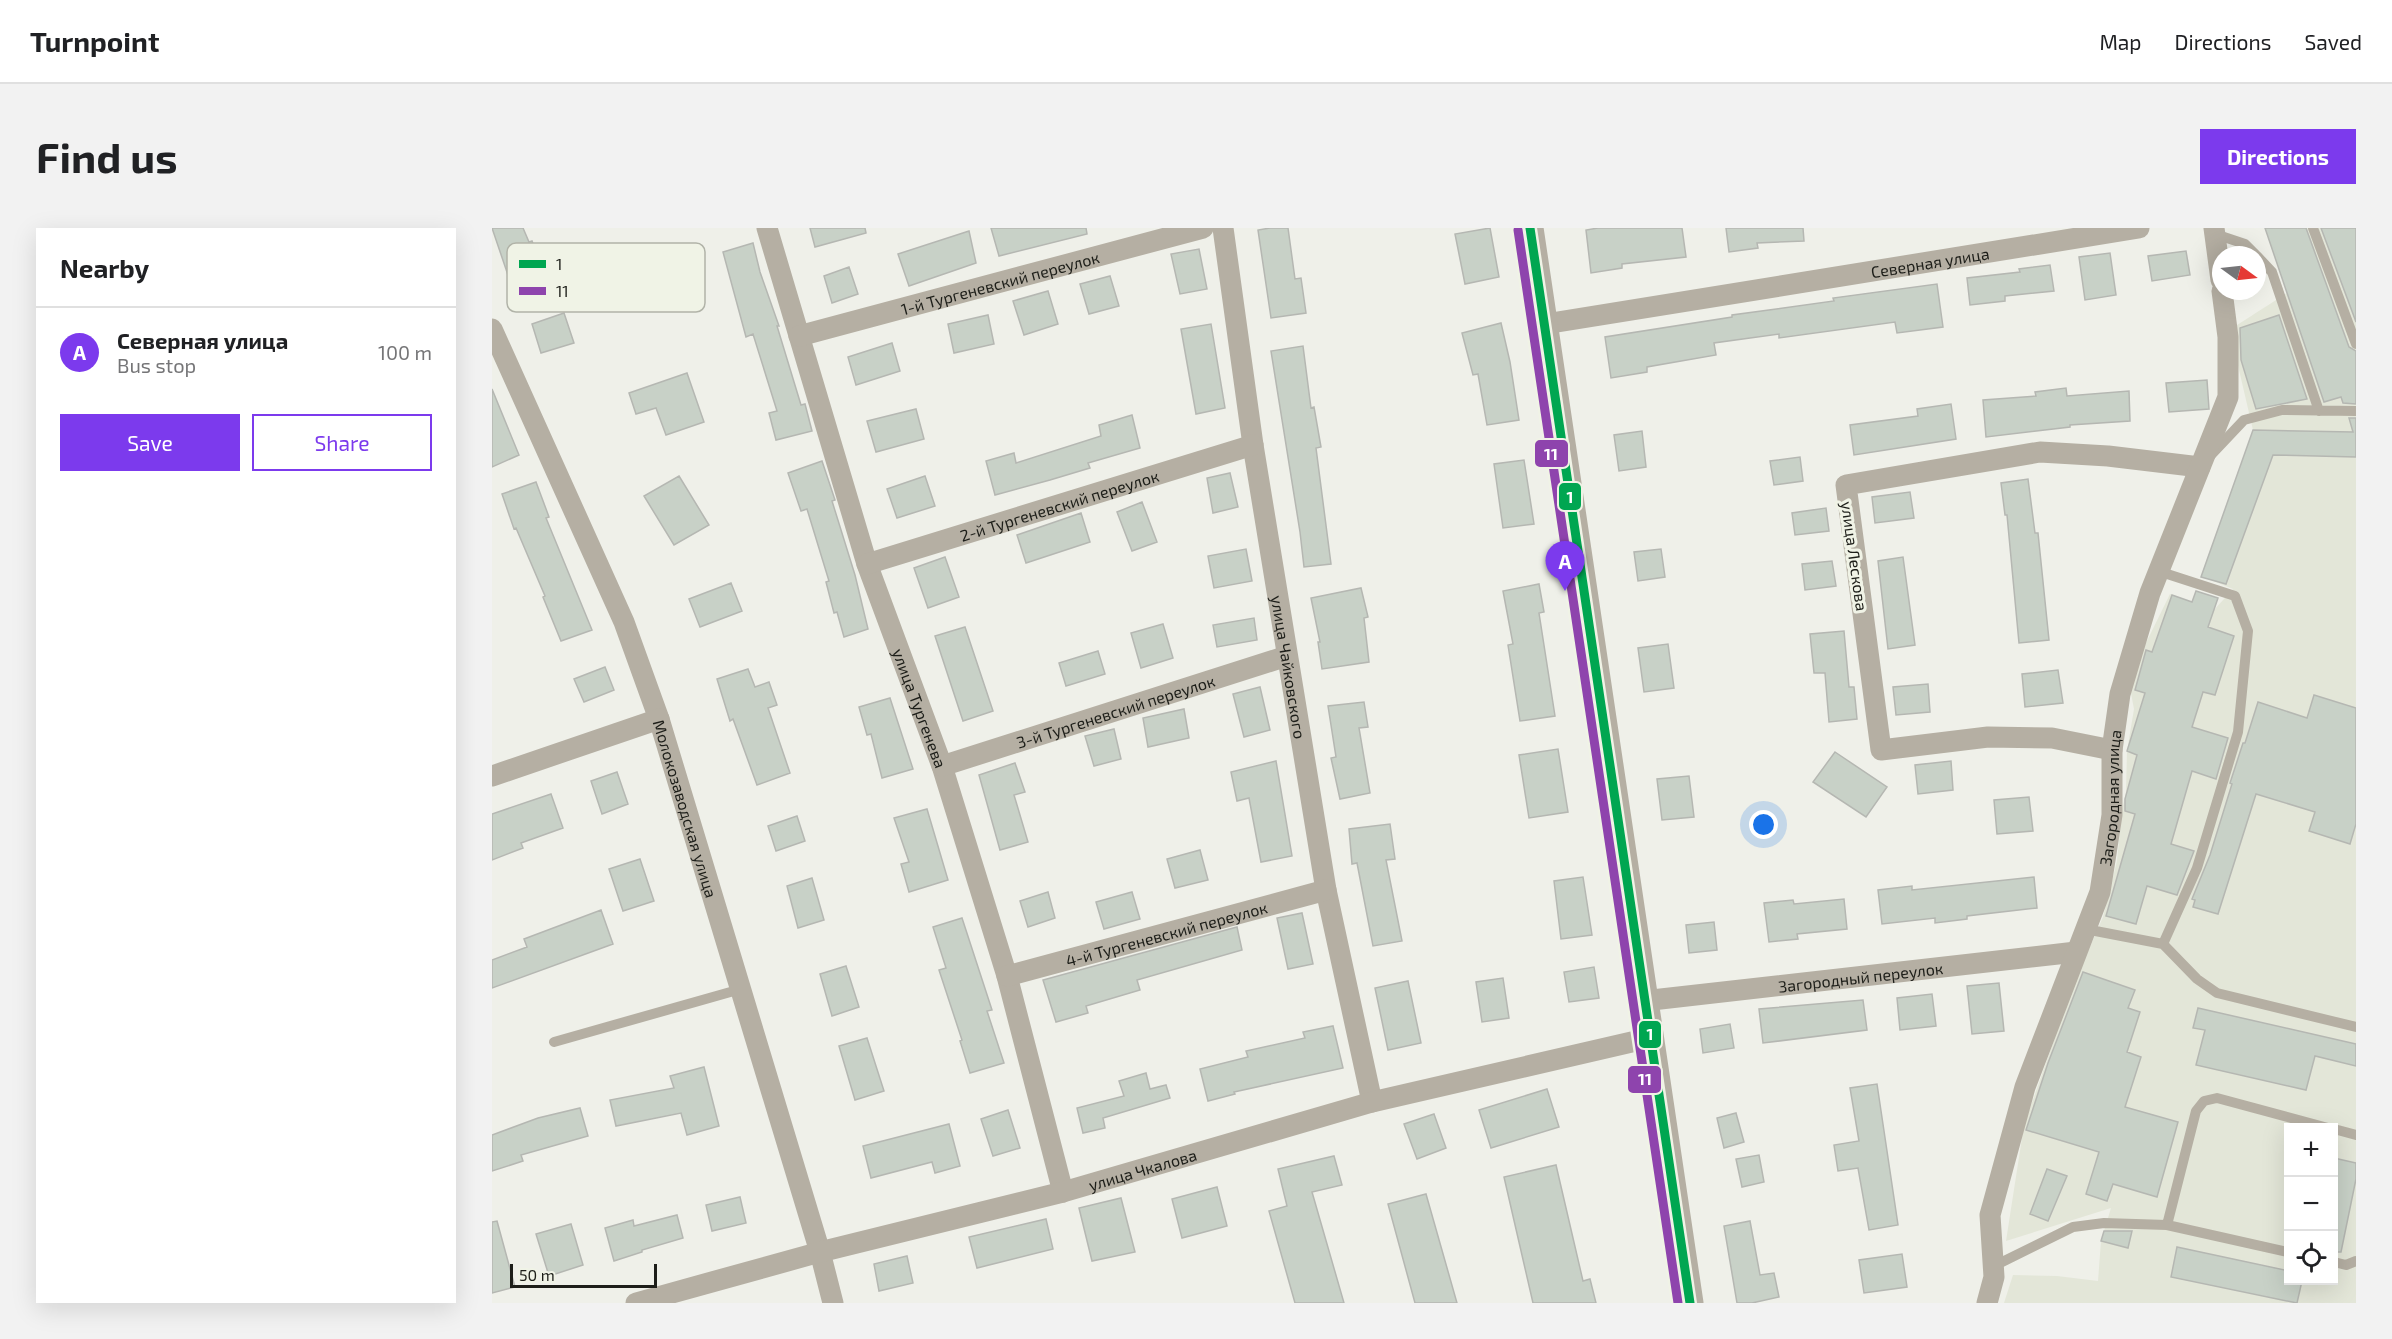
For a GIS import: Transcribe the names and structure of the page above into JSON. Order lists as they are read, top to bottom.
{
  "streets": {
    "street": [
      "Северная улица",
      "1-й Тургеневский переулок",
      "2-й Тургеневский переулок",
      "улица Лескова",
      "улица Чайковского",
      "улица Тургенева",
      "3-й Тургеневский переулок",
      "Загородная улица",
      "Молокозаводская улица",
      "4-й Тургеневский переулок",
      "Загородный переулок",
      "улица Чкалова"
    ]
  },
  "crossings": [
    ["1-й Тургеневский переулок", "улица Тургенева"],
    ["2-й Тургеневский переулок", "улица Чайковского"],
    ["2-й Тургеневский переулок", "улица Тургенева"],
    ["улица Лескова", "Загородная улица"],
    ["улица Чайковского", "3-й Тургеневский переулок"],
    ["улица Чайковского", "4-й Тургеневский переулок"],
    ["улица Чайковского", "улица Чкалова"],
    ["улица Тургенева", "3-й Тургеневский переулок"],
    ["улица Тургенева", "4-й Тургеневский переулок"],
    ["улица Тургенева", "улица Чкалова"],
    ["Загородная улица", "Загородный переулок"],
    ["Молокозаводская улица", "улица Чкалова"]
  ],
  "lines": ["transit line 1", "transit line 11"],
  "legend": ["1", "11"],
  "scale_bar": "50 m",
  "north": "right",
  "page": {
    "header": "Turnpoint",
    "nav": ["Map", "Directions", "Saved"],
    "buttons": [
      "Directions",
      ["Save", "Share"]
    ],
    "title": "Find us",
    "heading": "Nearby",
    "list": [
      {
        "mark": "A",
        "name": "Северная улица",
        "note": "Bus stop",
        "value": "100 m"
      }
    ],
    "pins": "A",
    "map_buttons": ["+", "−"],
    "scale": "50 m"
  }
}
